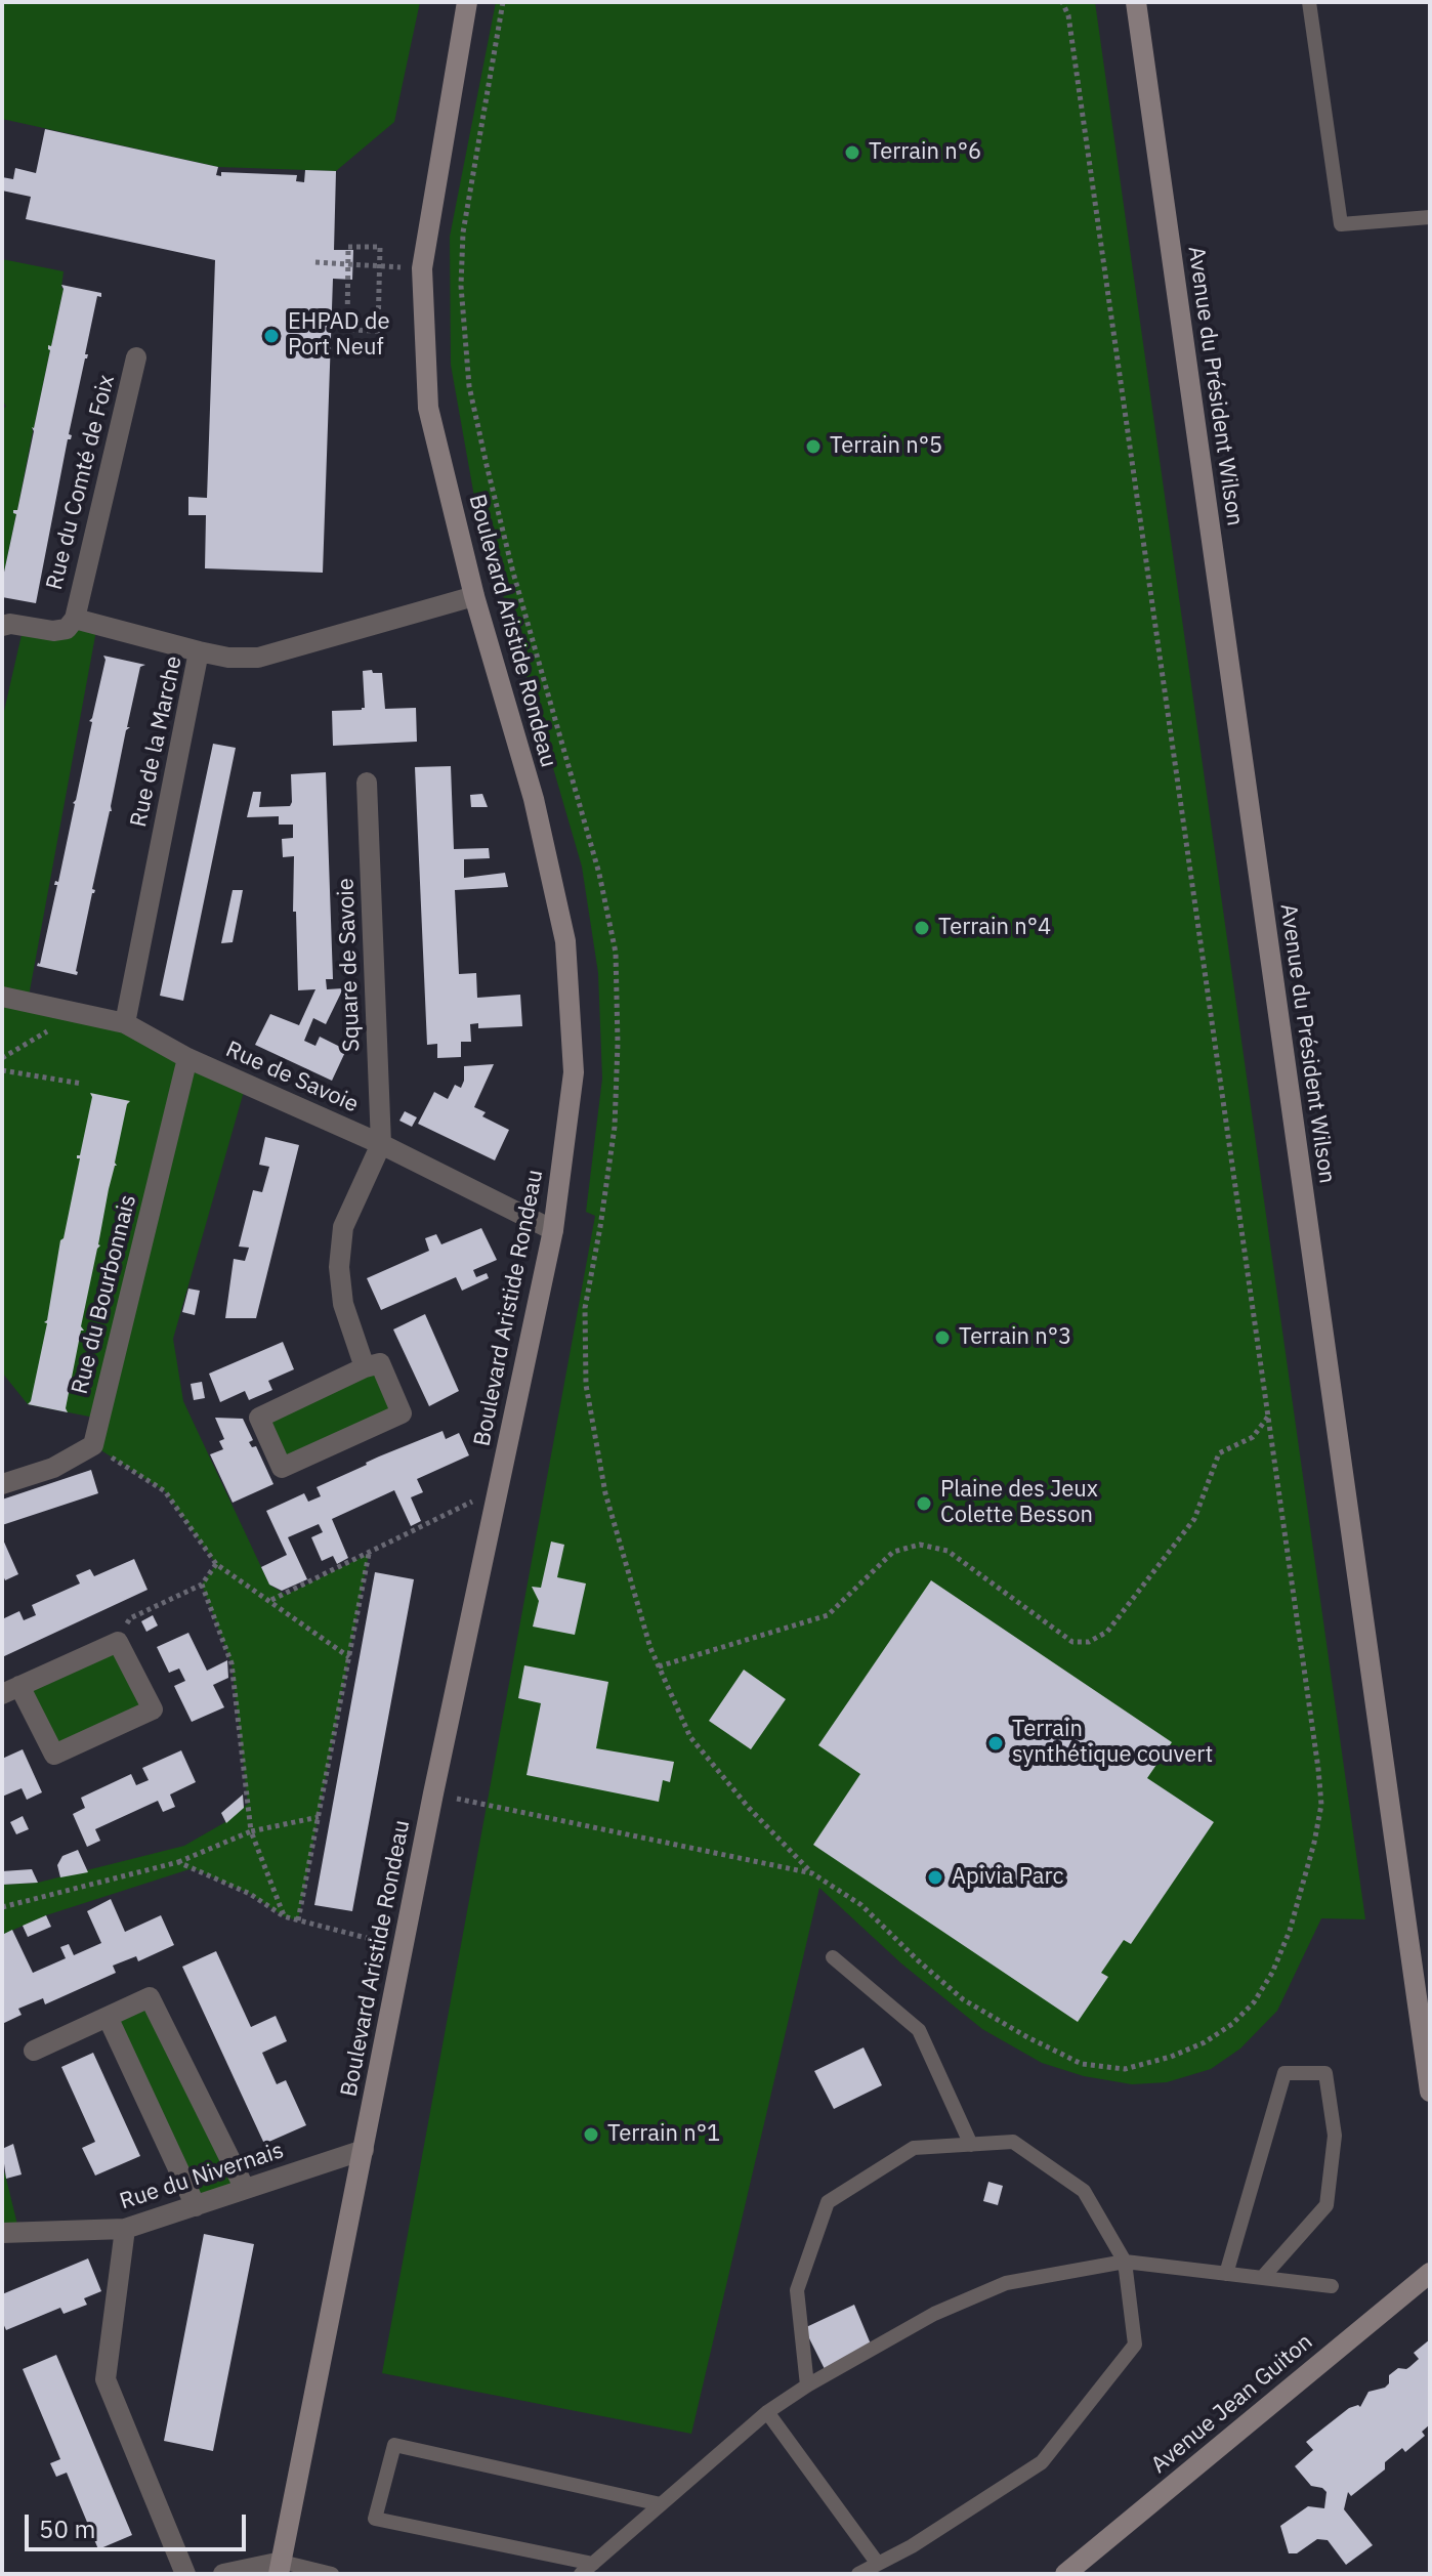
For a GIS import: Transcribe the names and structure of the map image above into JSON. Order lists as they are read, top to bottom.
{
  "streets": {
    "street": [
      "Avenue du Président Wilson",
      "Rue du Comté de Foix",
      "Boulevard Aristide Rondeau",
      "Rue de la Marche",
      "Square de Savoie",
      "Rue de Savoie",
      "Rue du Bourbonnais",
      "Rue du Nivernais",
      "Avenue Jean Guiton"
    ]
  },
  "crossings": [
    ["Boulevard Aristide Rondeau", "Rue de la Marche"],
    ["Boulevard Aristide Rondeau", "Rue de Savoie"],
    ["Boulevard Aristide Rondeau", "Rue du Nivernais"],
    ["Rue de la Marche", "Rue de Savoie"],
    ["Square de Savoie", "Rue de Savoie"],
    ["Rue de Savoie", "Rue du Bourbonnais"]
  ],
  "places": [
    "Terrain n°6",
    "EHPAD de Port Neuf",
    "Terrain n°5",
    "Terrain n°4",
    "Terrain n°3",
    "Plaine des Jeux Colette Besson",
    "Terrain synthétique couvert",
    "Apivia Parc",
    "Terrain n°1"
  ],
  "scale_bar": "50 m"
}
